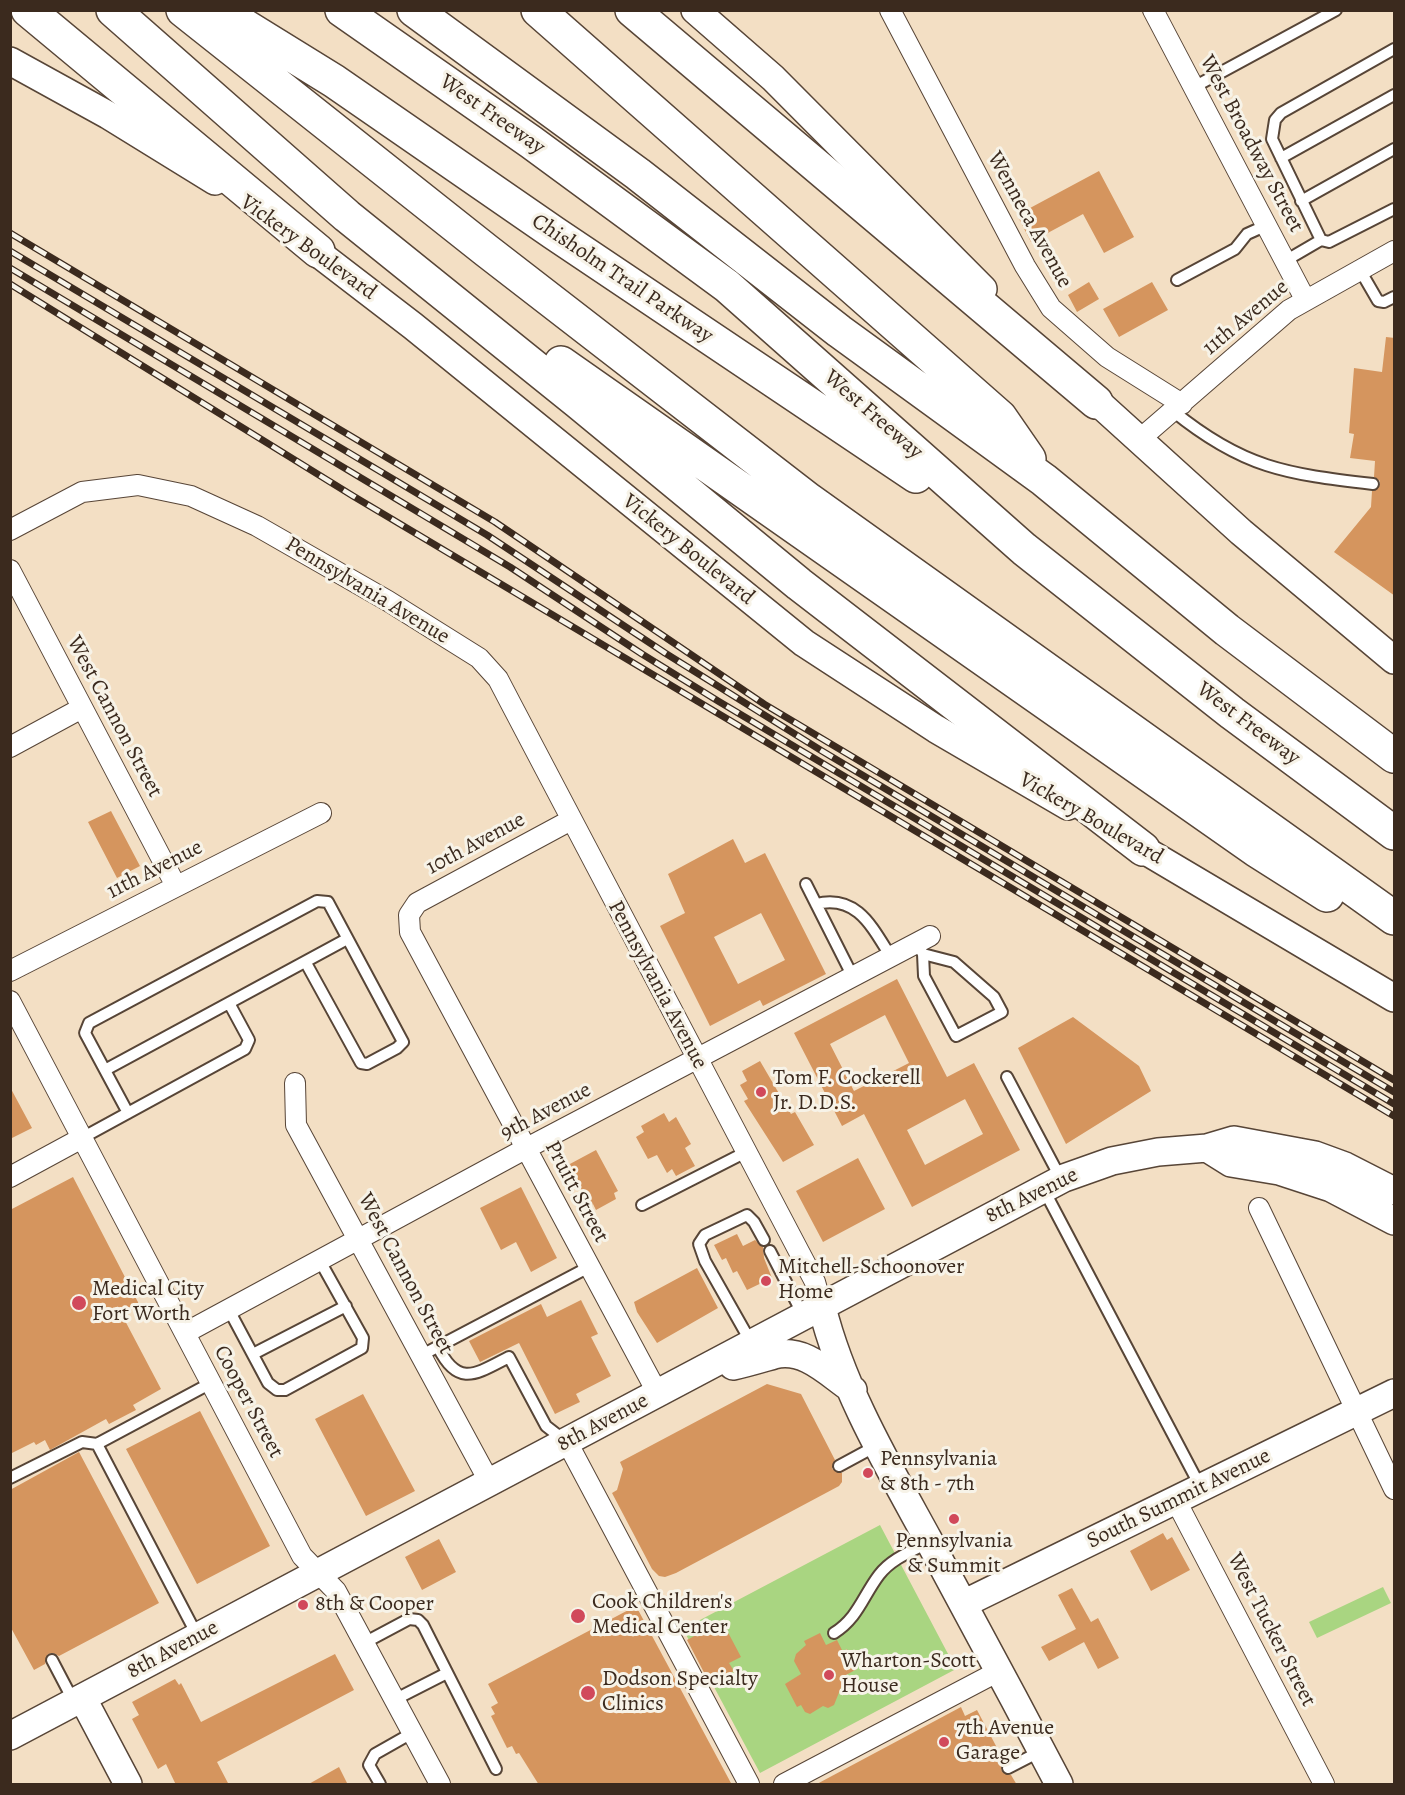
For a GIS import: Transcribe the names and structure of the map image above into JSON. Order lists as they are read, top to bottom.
{
  "streets": {
    "highway": ["West Freeway", "Chisholm Trail Parkway"],
    "main road": [
      "Vickery Boulevard",
      "Pennsylvania Avenue",
      "8th Avenue",
      "South Summit Avenue"
    ],
    "street": [
      "West Broadway Street",
      "Wenneca Avenue",
      "11th Avenue",
      "West Cannon Street",
      "10th Avenue",
      "9th Avenue",
      "Pruitt Street",
      "Cooper Street",
      "West Tucker Street"
    ]
  },
  "crossings": [
    ["West Freeway", "Chisholm Trail Parkway"],
    ["West Broadway Street", "11th Avenue"],
    ["Wenneca Avenue", "11th Avenue"],
    ["11th Avenue", "West Cannon Street"],
    ["Pennsylvania Avenue", "10th Avenue"],
    ["Pennsylvania Avenue", "9th Avenue"],
    ["Pennsylvania Avenue", "8th Avenue"],
    ["Pennsylvania Avenue", "South Summit Avenue"],
    ["West Cannon Street", "9th Avenue"],
    ["West Cannon Street", "8th Avenue"],
    ["10th Avenue", "Pruitt Street"],
    ["9th Avenue", "Pruitt Street"],
    ["9th Avenue", "Cooper Street"],
    ["Pruitt Street", "8th Avenue"],
    ["8th Avenue", "Cooper Street"],
    ["South Summit Avenue", "West Tucker Street"]
  ],
  "places": [
    "Tom F. Cockerell Jr. D.D.S.",
    "Mitchell-Schoonover Home",
    "Medical City Fort Worth",
    "Pennsylvania & 8th - 7th",
    "Pennsylvania & Summit",
    "8th & Cooper",
    "Cook Children's Medical Center",
    "Wharton-Scott House",
    "Dodson Specialty Clinics",
    "7th Avenue Garage"
  ]
}
